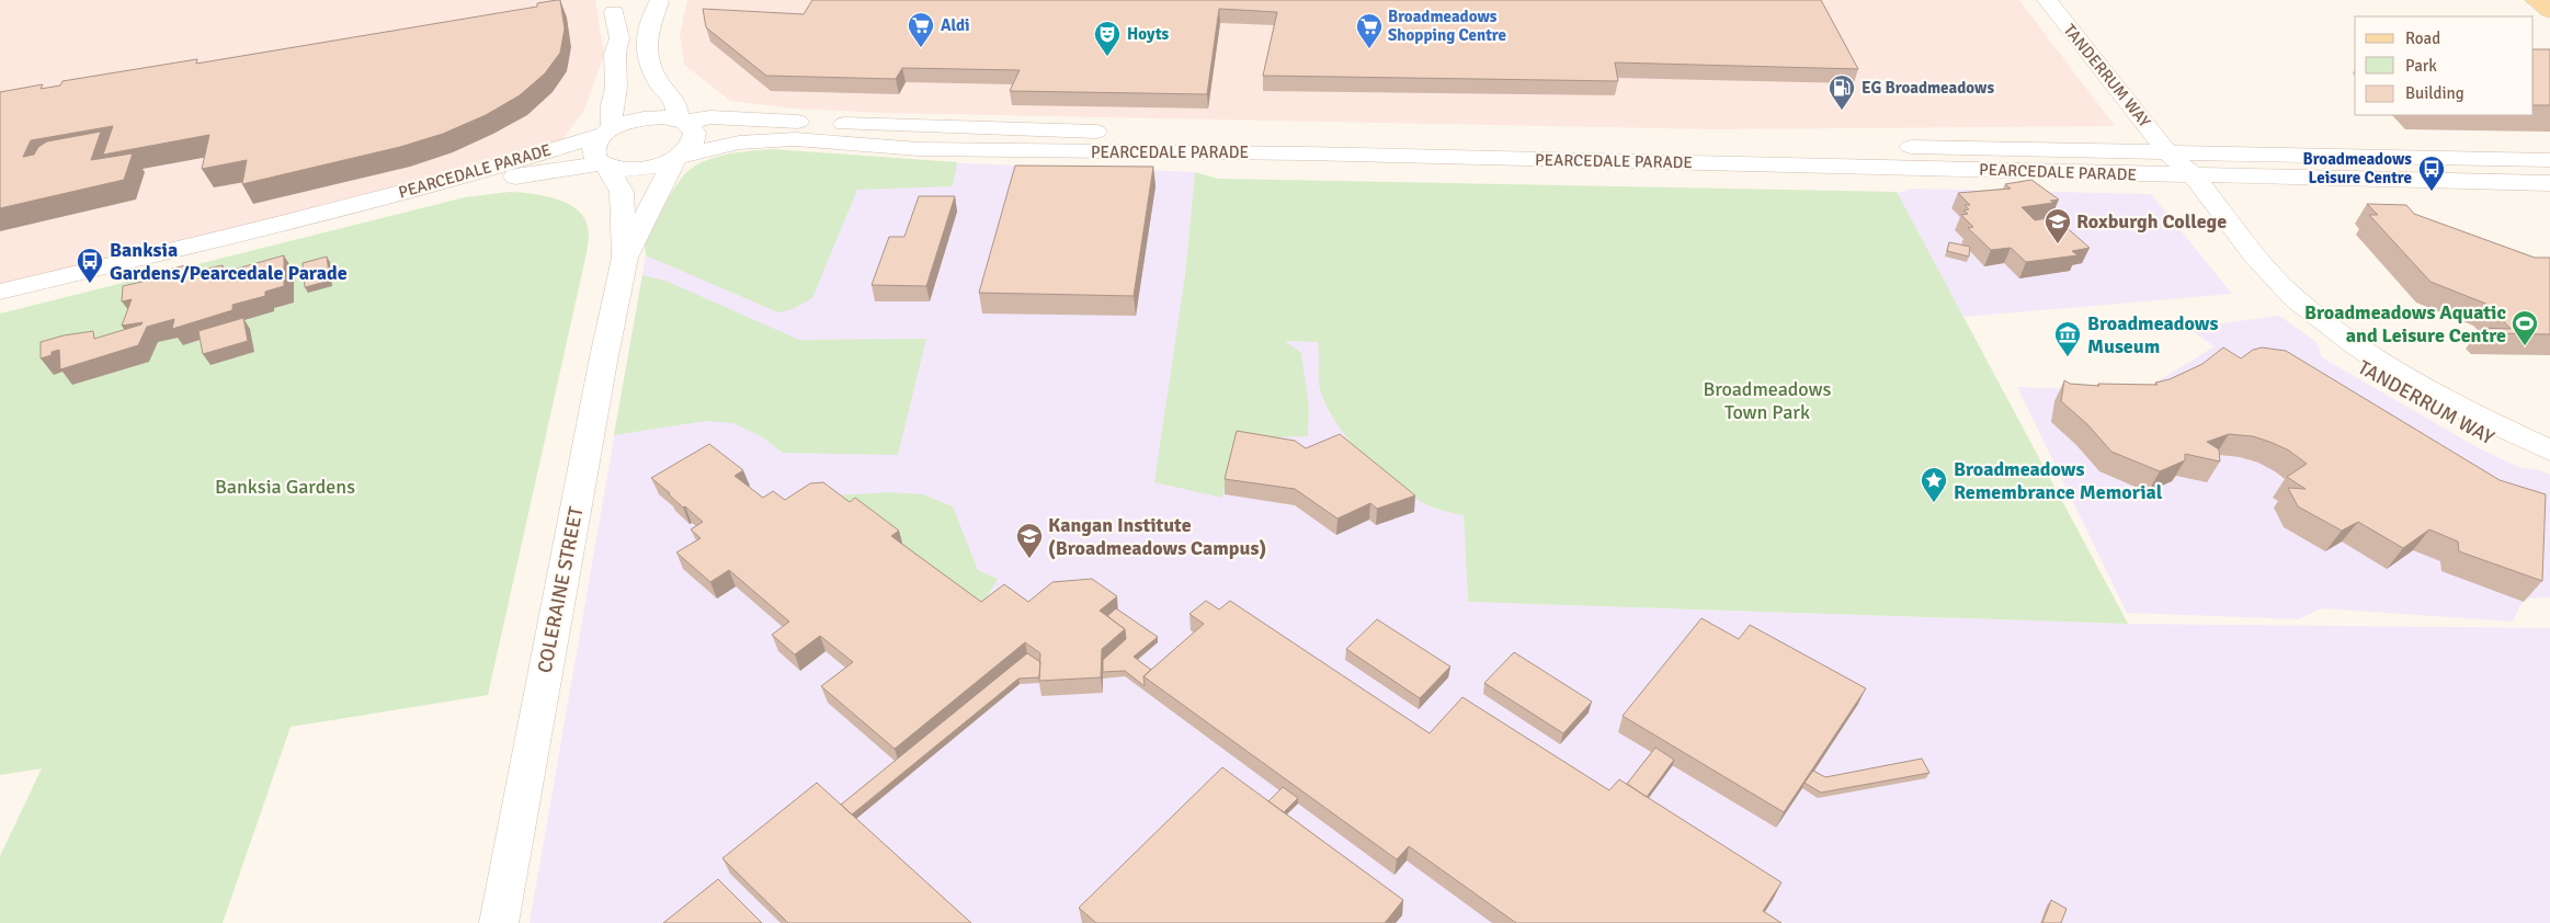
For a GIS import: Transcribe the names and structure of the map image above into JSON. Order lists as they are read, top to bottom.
{
  "streets": {
    "street": ["TANDERRUM WAY", "PEARCEDALE PARADE", "COLERAINE STREET"]
  },
  "crossings": [
    ["TANDERRUM WAY", "PEARCEDALE PARADE"],
    ["PEARCEDALE PARADE", "COLERAINE STREET"]
  ],
  "parks": ["Broadmeadows Town Park", "Banksia Gardens"],
  "places": {
    "supermarket": ["Aldi", "Broadmeadows Shopping Centre"],
    "theatre": ["Hoyts"],
    "fuel station": ["EG Broadmeadows"],
    "bus stop": ["Broadmeadows Leisure Centre", "Banksia Gardens/Pearcedale Parade"],
    "school or university": ["Roxburgh College", "Kangan Institute (Broadmeadows Campus)"],
    "sports": ["Broadmeadows Aquatic and Leisure Centre"],
    "museum": ["Broadmeadows Museum"],
    "place": ["Broadmeadows Remembrance Memorial"]
  },
  "legend": ["Road", "Park", "Building"]
}
